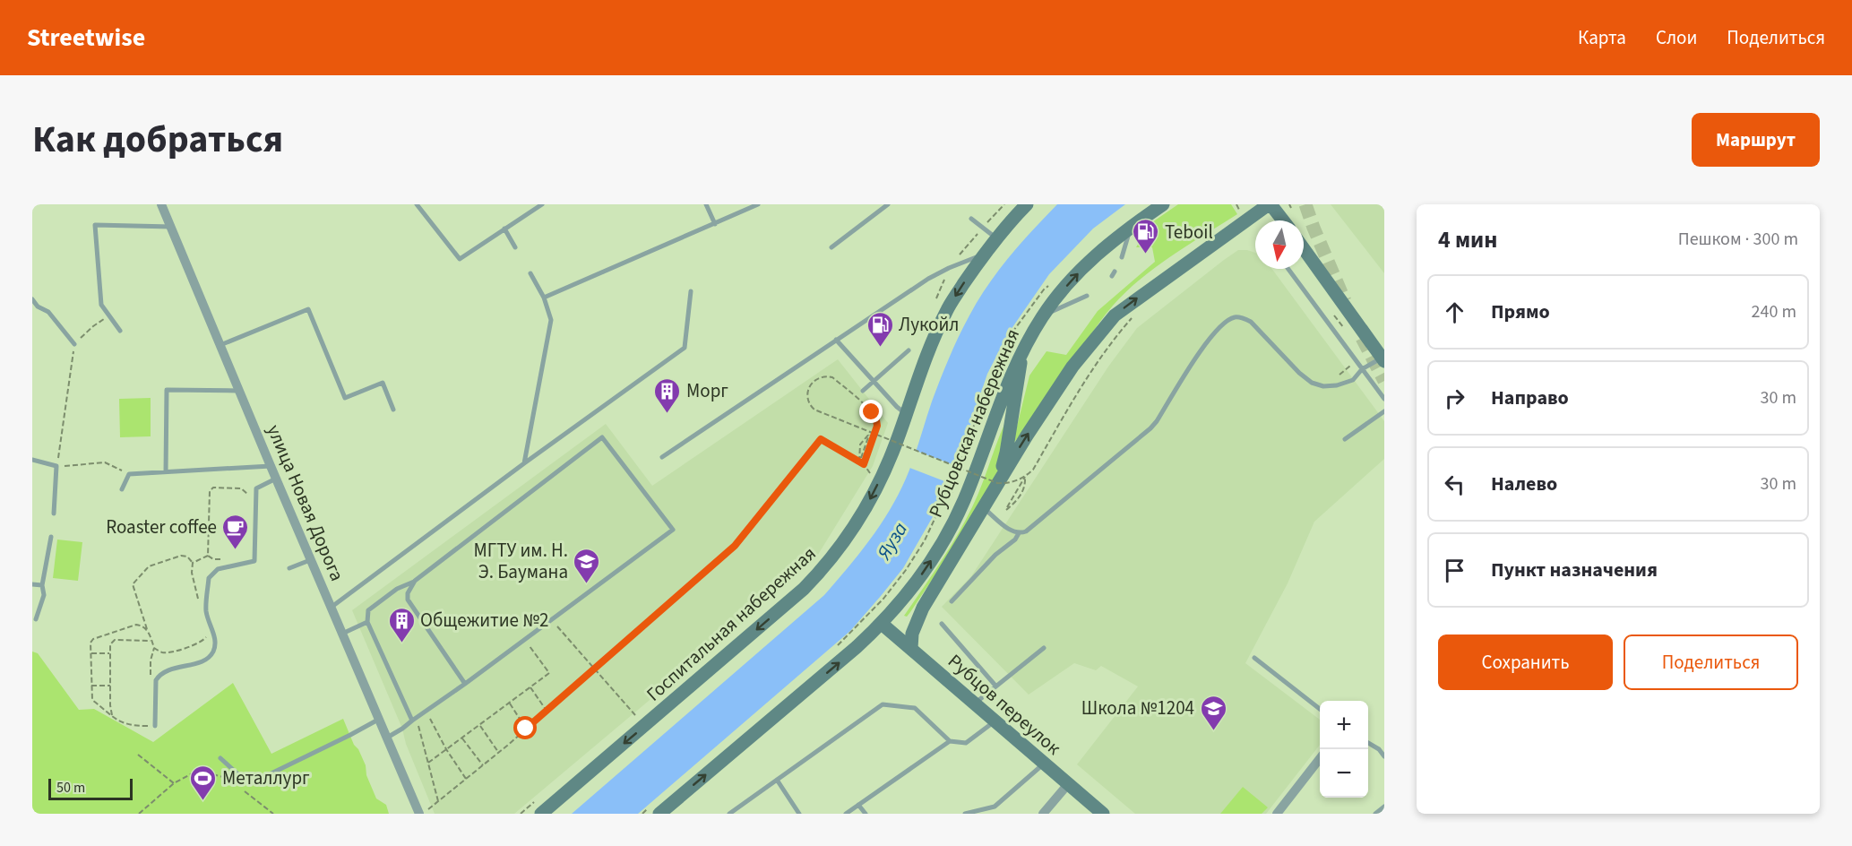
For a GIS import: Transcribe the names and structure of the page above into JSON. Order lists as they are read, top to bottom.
{
  "streets": {
    "main road": ["Рубцовская набережная", "Госпитальная набережная", "Рубцов переулок"],
    "street": ["улица Новая Дорога"]
  },
  "crossings": [
    ["Рубцовская набережная", "Рубцов переулок"]
  ],
  "water": ["Яуза"],
  "places": {
    "fuel station": ["Teboil", "Лукойл"],
    "building": ["Морг", "Общежитие №2"],
    "cafe": ["Roaster coffee"],
    "school or university": ["МГТУ им. Н. Э. Баумана", "Школа №1204"],
    "sports": ["Металлург"]
  },
  "scale_bar": "50 m",
  "north": "bottom",
  "page": {
    "header": "Streetwise",
    "nav": ["Карта", "Слои", "Поделиться"],
    "title": "Как добраться",
    "buttons": [
      "Маршрут",
      ["Сохранить", "Поделиться"]
    ],
    "heading": ["4 мин", "Пешком · 300 m"],
    "list": [
      ["Прямо", "240 m"],
      ["Направо", "30 m"],
      ["Налево", "30 m"],
      "Пункт назначения"
    ],
    "map_buttons": ["+", "−"],
    "scale": "50 m"
  }
}
